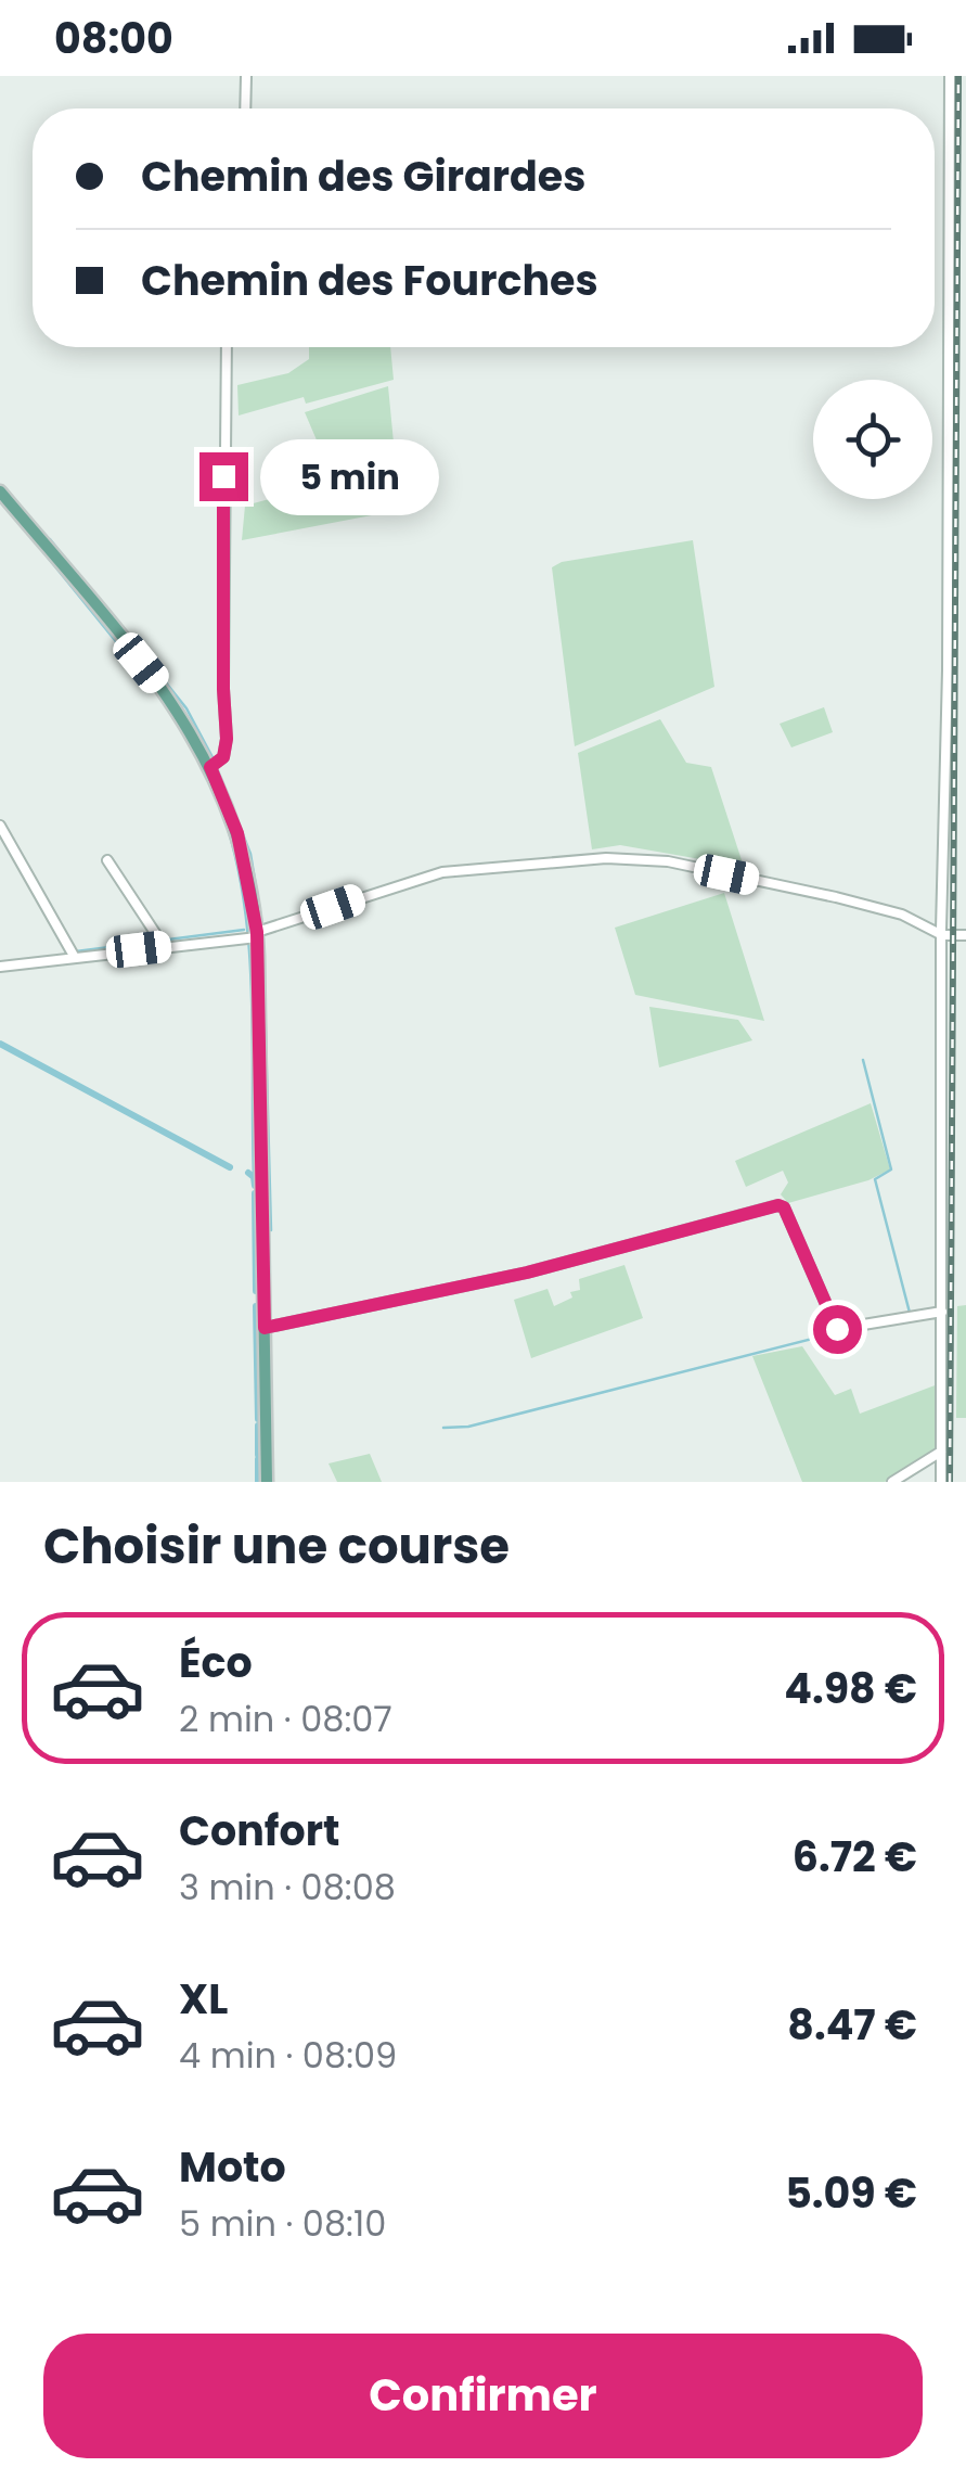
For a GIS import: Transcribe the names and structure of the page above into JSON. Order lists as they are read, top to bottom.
{
  "page": {
    "status": "08:00",
    "banner": ["Chemin des Girardes", "Chemin des Fourches"],
    "bubble": "5 min",
    "heading": "Choisir une course",
    "list": [
      {
        "name": "Éco",
        "note": "2 min · 08:07",
        "value": "4.98 €"
      },
      {
        "name": "Confort",
        "note": "3 min · 08:08",
        "value": "6.72 €"
      },
      {
        "name": "XL",
        "note": "4 min · 08:09",
        "value": "8.47 €"
      },
      {
        "name": "Moto",
        "note": "5 min · 08:10",
        "value": "5.09 €"
      }
    ],
    "buttons": "Confirmer"
  }
}
